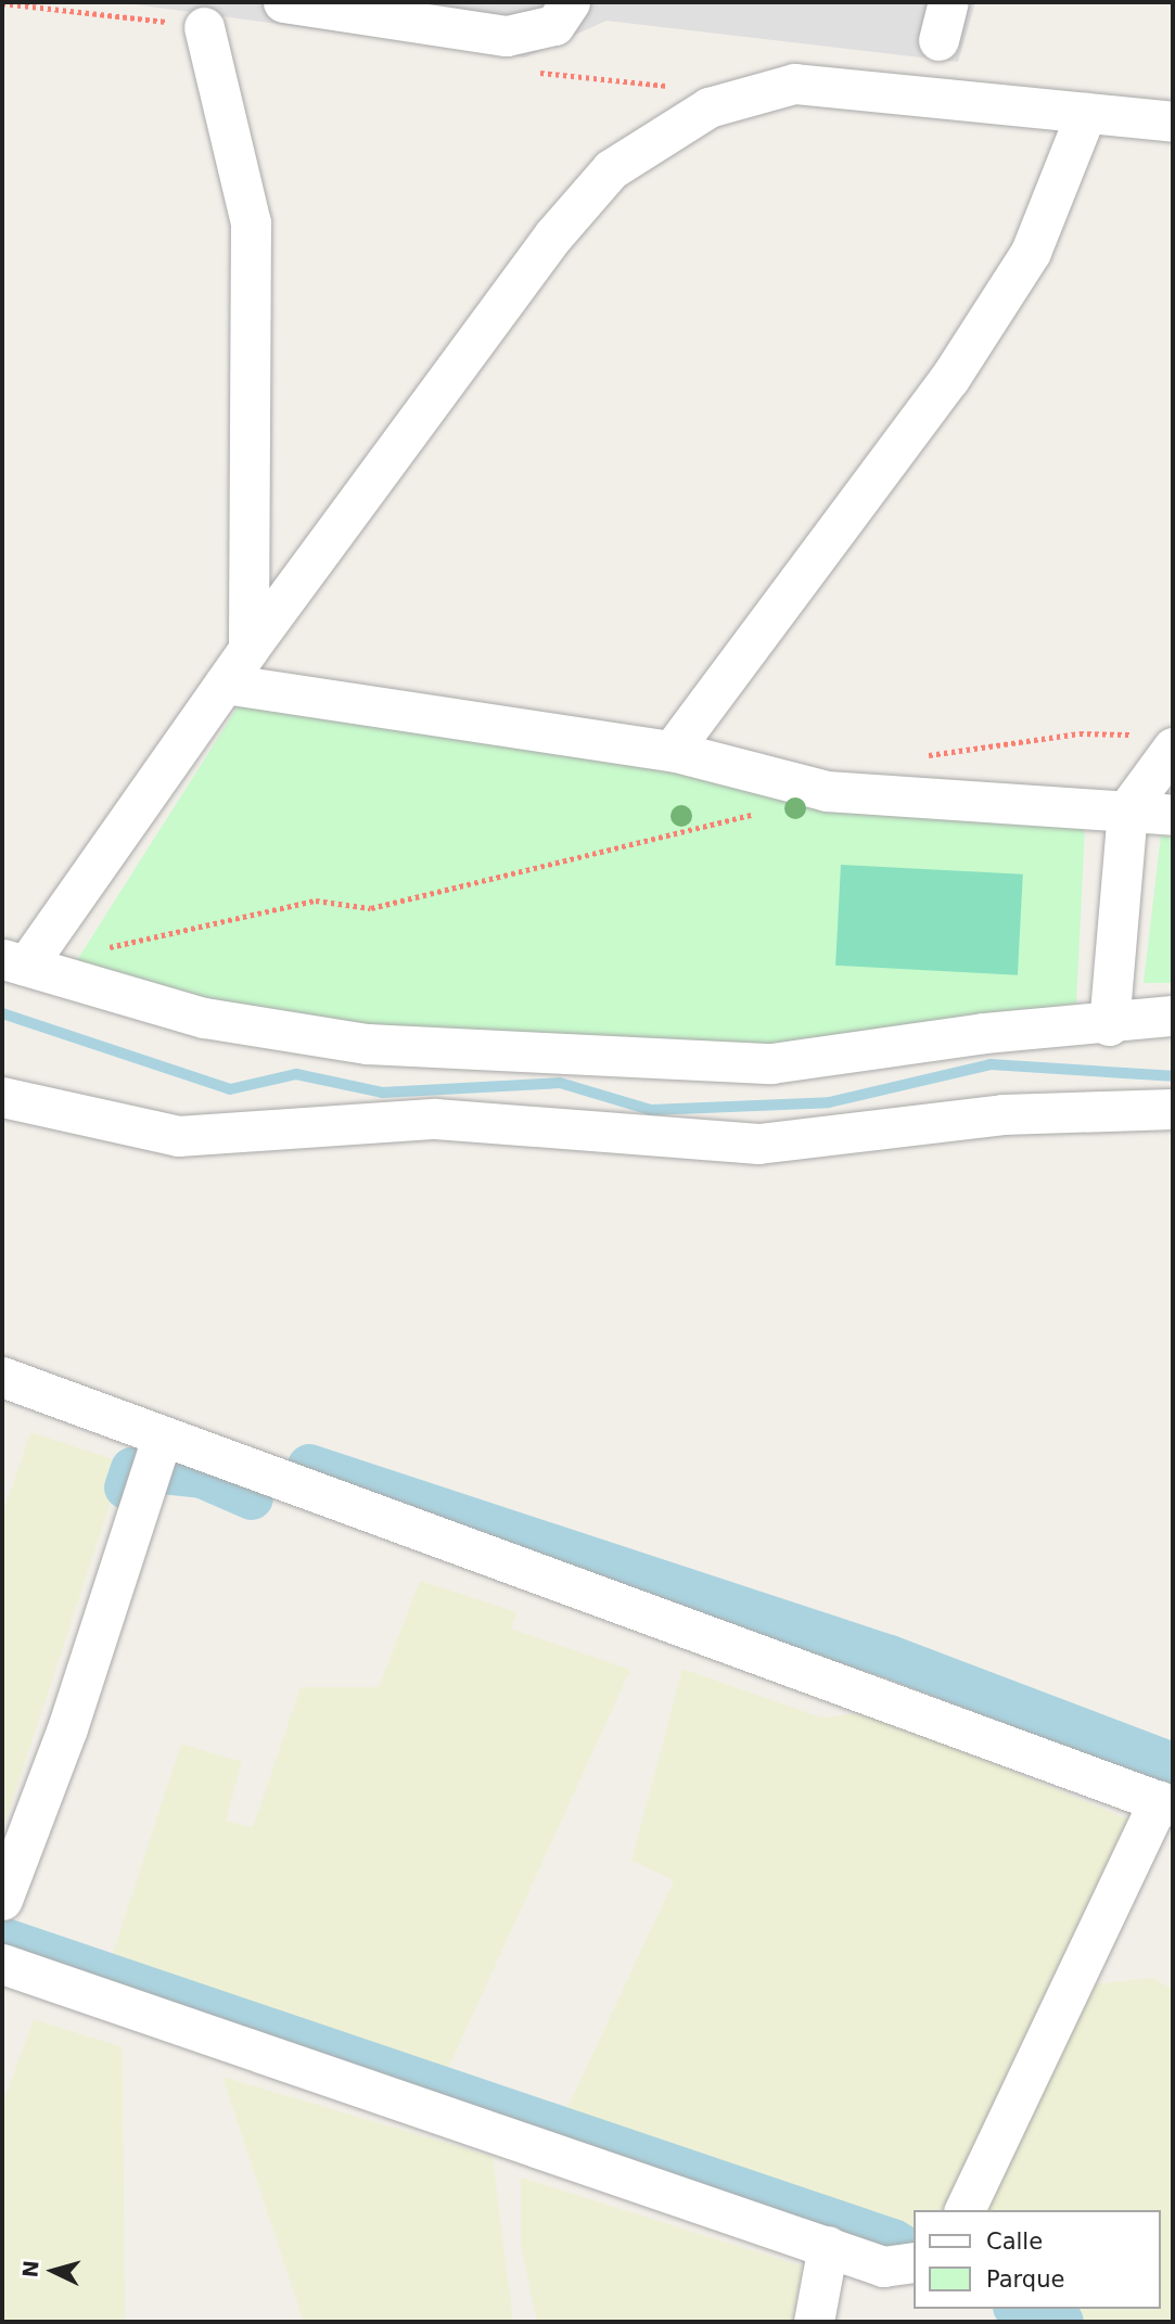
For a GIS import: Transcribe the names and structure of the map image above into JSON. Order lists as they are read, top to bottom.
{
  "legend": ["Calle", "Parque"],
  "north": "left"
}
